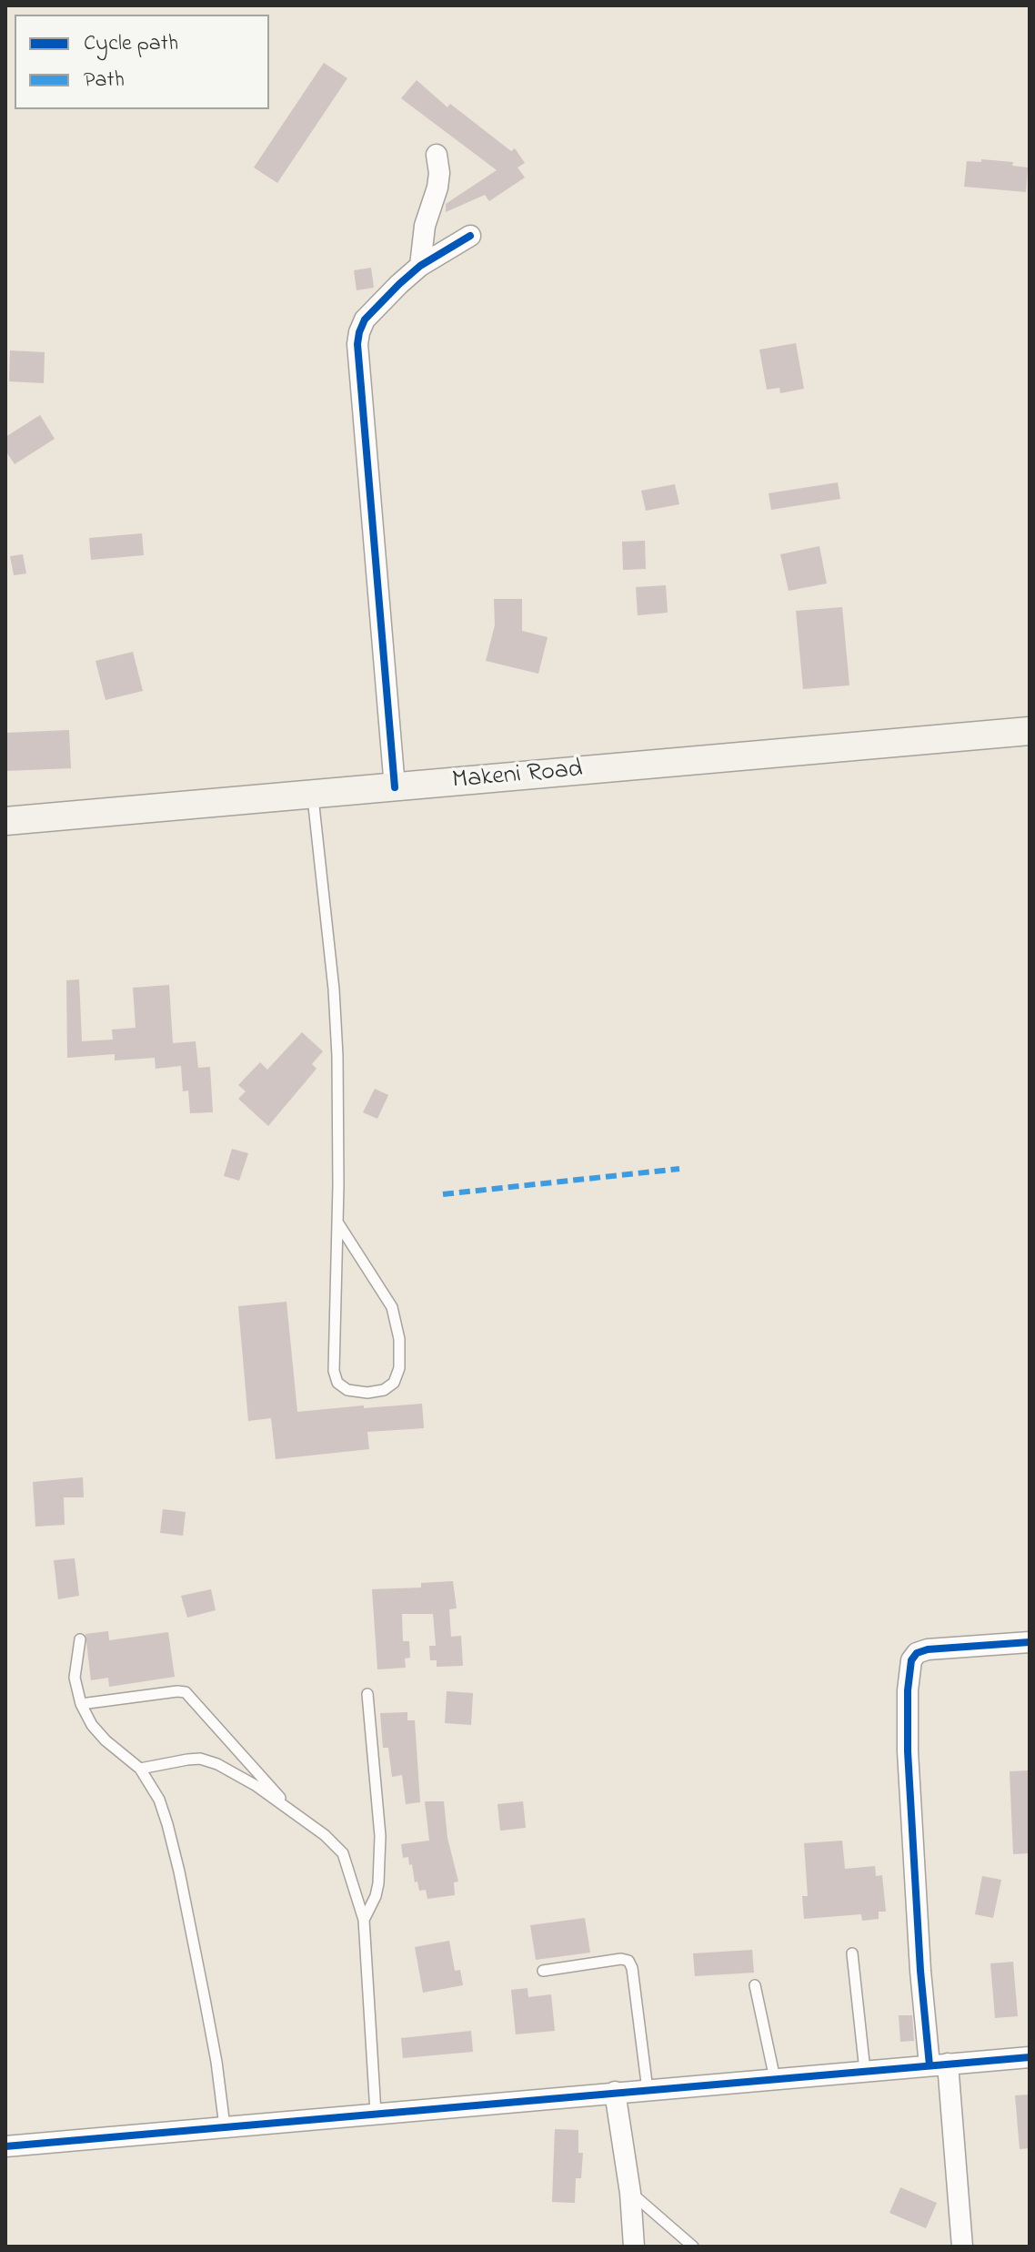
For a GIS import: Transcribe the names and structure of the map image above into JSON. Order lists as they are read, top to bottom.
{
  "streets": {
    "main road": ["Makeni Road"]
  },
  "legend": ["Cycle path", "Path"]
}
